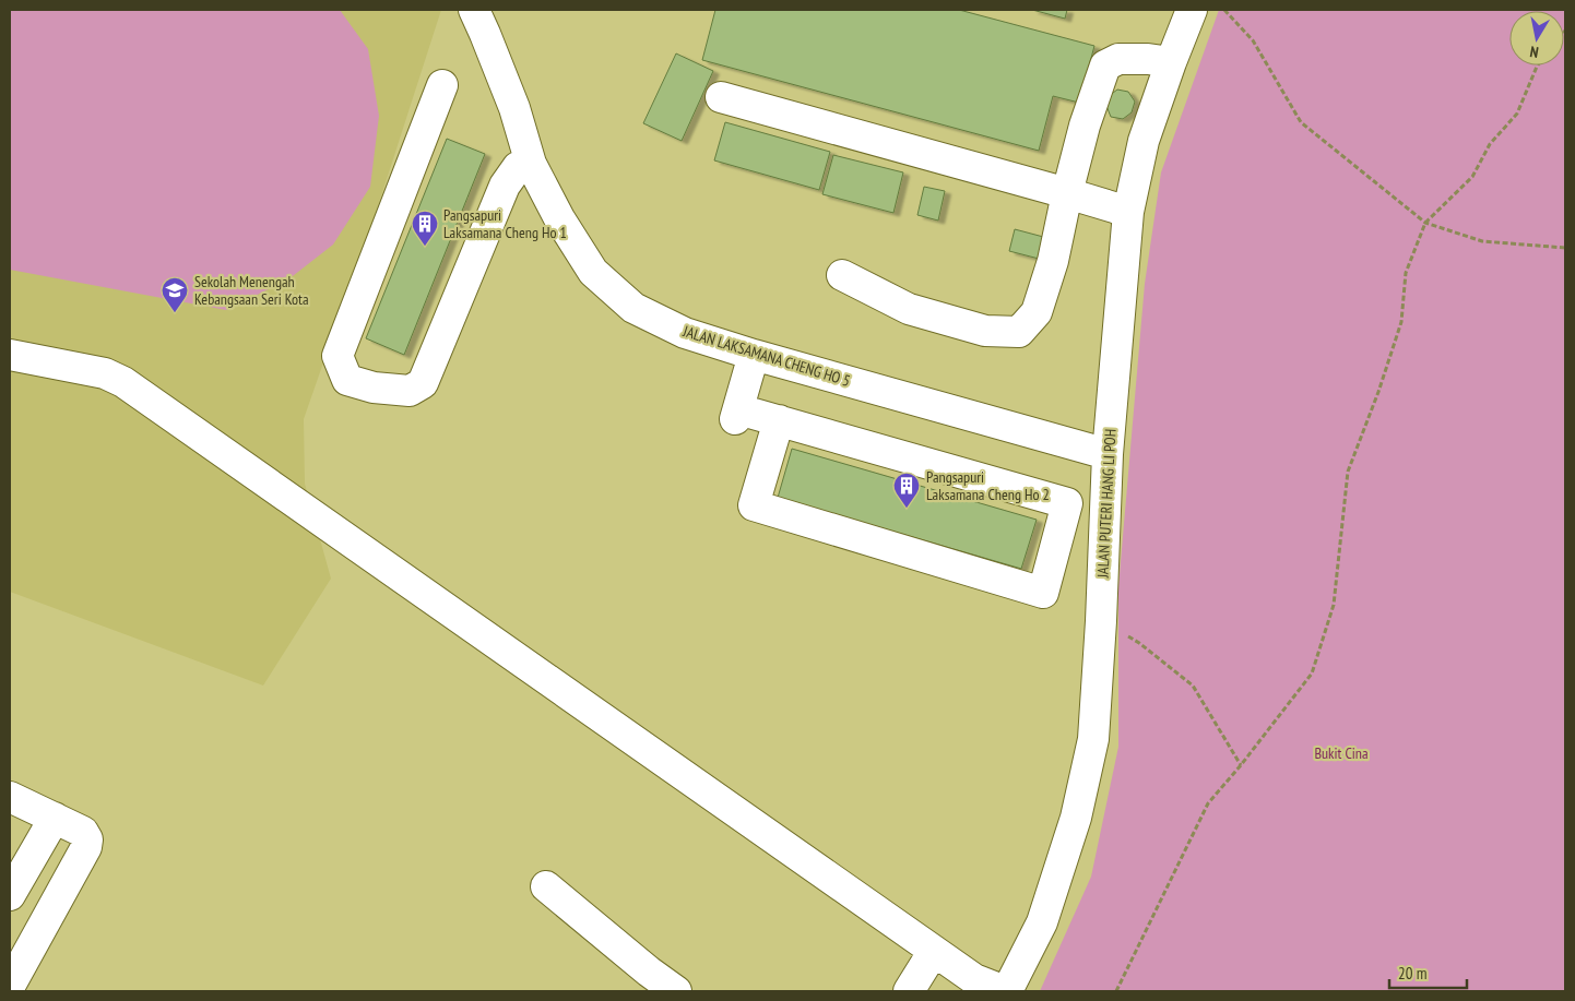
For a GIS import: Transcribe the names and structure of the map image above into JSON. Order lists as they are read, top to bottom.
{
  "streets": {
    "street": ["JALAN LAKSAMANA CHENG HO 5", "JALAN PUTERI HANG LI POH"]
  },
  "crossings": [
    ["JALAN LAKSAMANA CHENG HO 5", "JALAN PUTERI HANG LI POH"]
  ],
  "parks": ["Bukit Cina"],
  "places": {
    "building": ["Pangsapuri Laksamana Cheng Ho 1", "Pangsapuri Laksamana Cheng Ho 2"],
    "school or university": ["Sekolah Menengah Kebangsaan Seri Kota"]
  },
  "scale_bar": "20 m",
  "north": "bottom"
}
